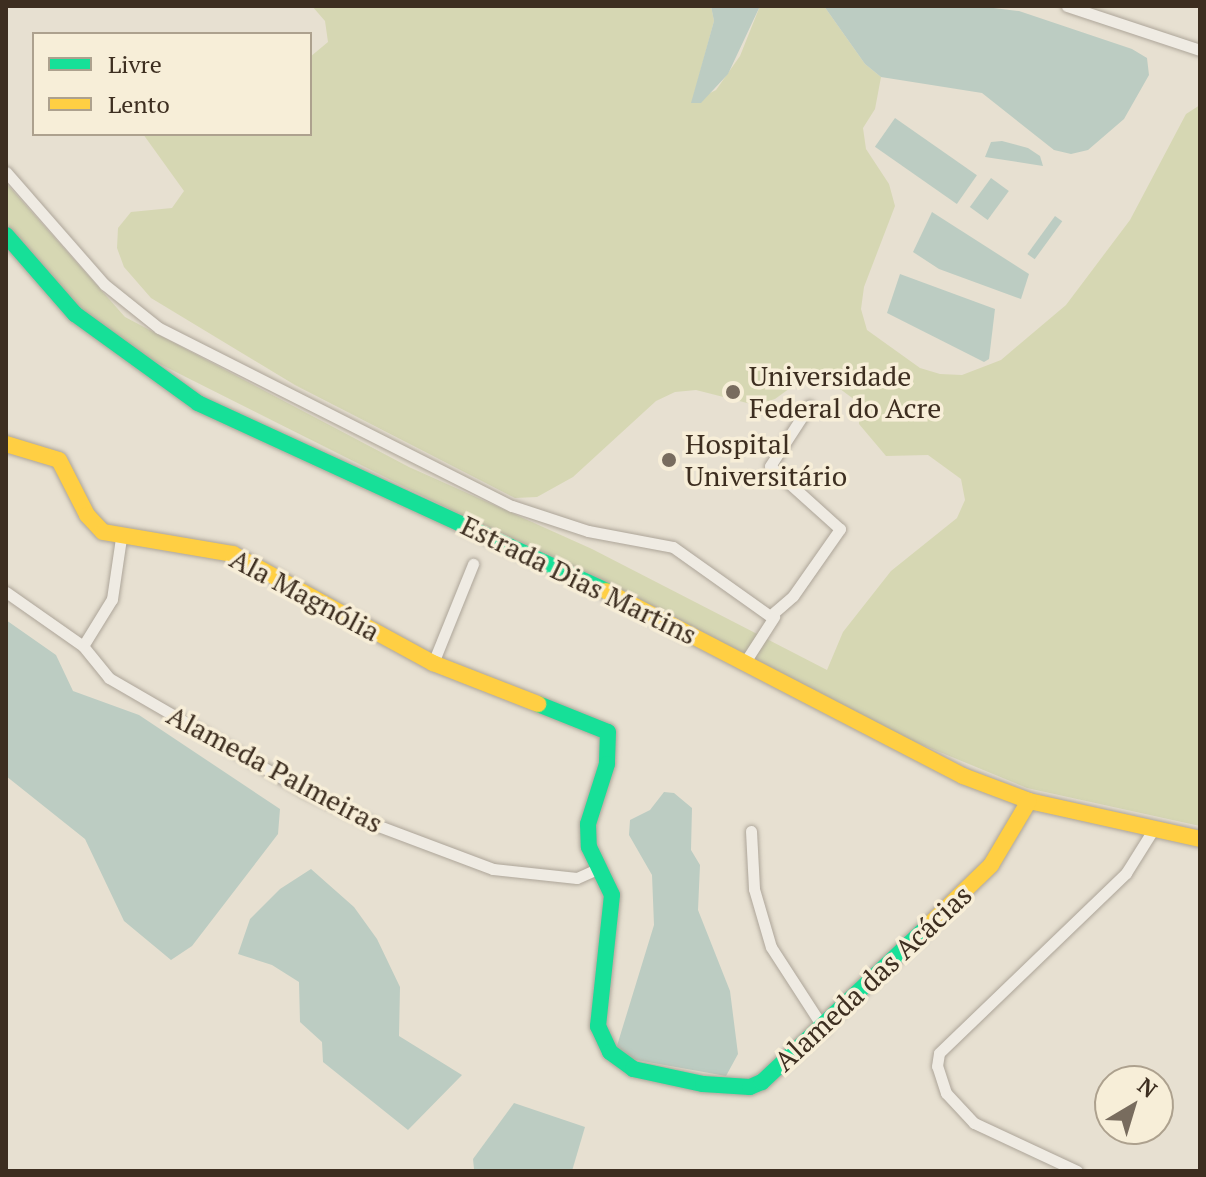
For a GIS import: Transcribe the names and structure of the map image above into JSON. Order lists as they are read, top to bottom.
{
  "streets": {
    "street": [
      "Estrada Dias Martins",
      "Ala Magnólia",
      "Alameda Palmeiras",
      "Alameda das Acácias"
    ]
  },
  "crossings": [
    ["Estrada Dias Martins", "Alameda das Acácias"],
    ["Ala Magnólia", "Alameda das Acácias"],
    ["Alameda Palmeiras", "Alameda das Acácias"]
  ],
  "places": ["Universidade Federal do Acre", "Hospital Universitário"],
  "legend": ["Livre", "Lento"],
  "north": "top right"
}
